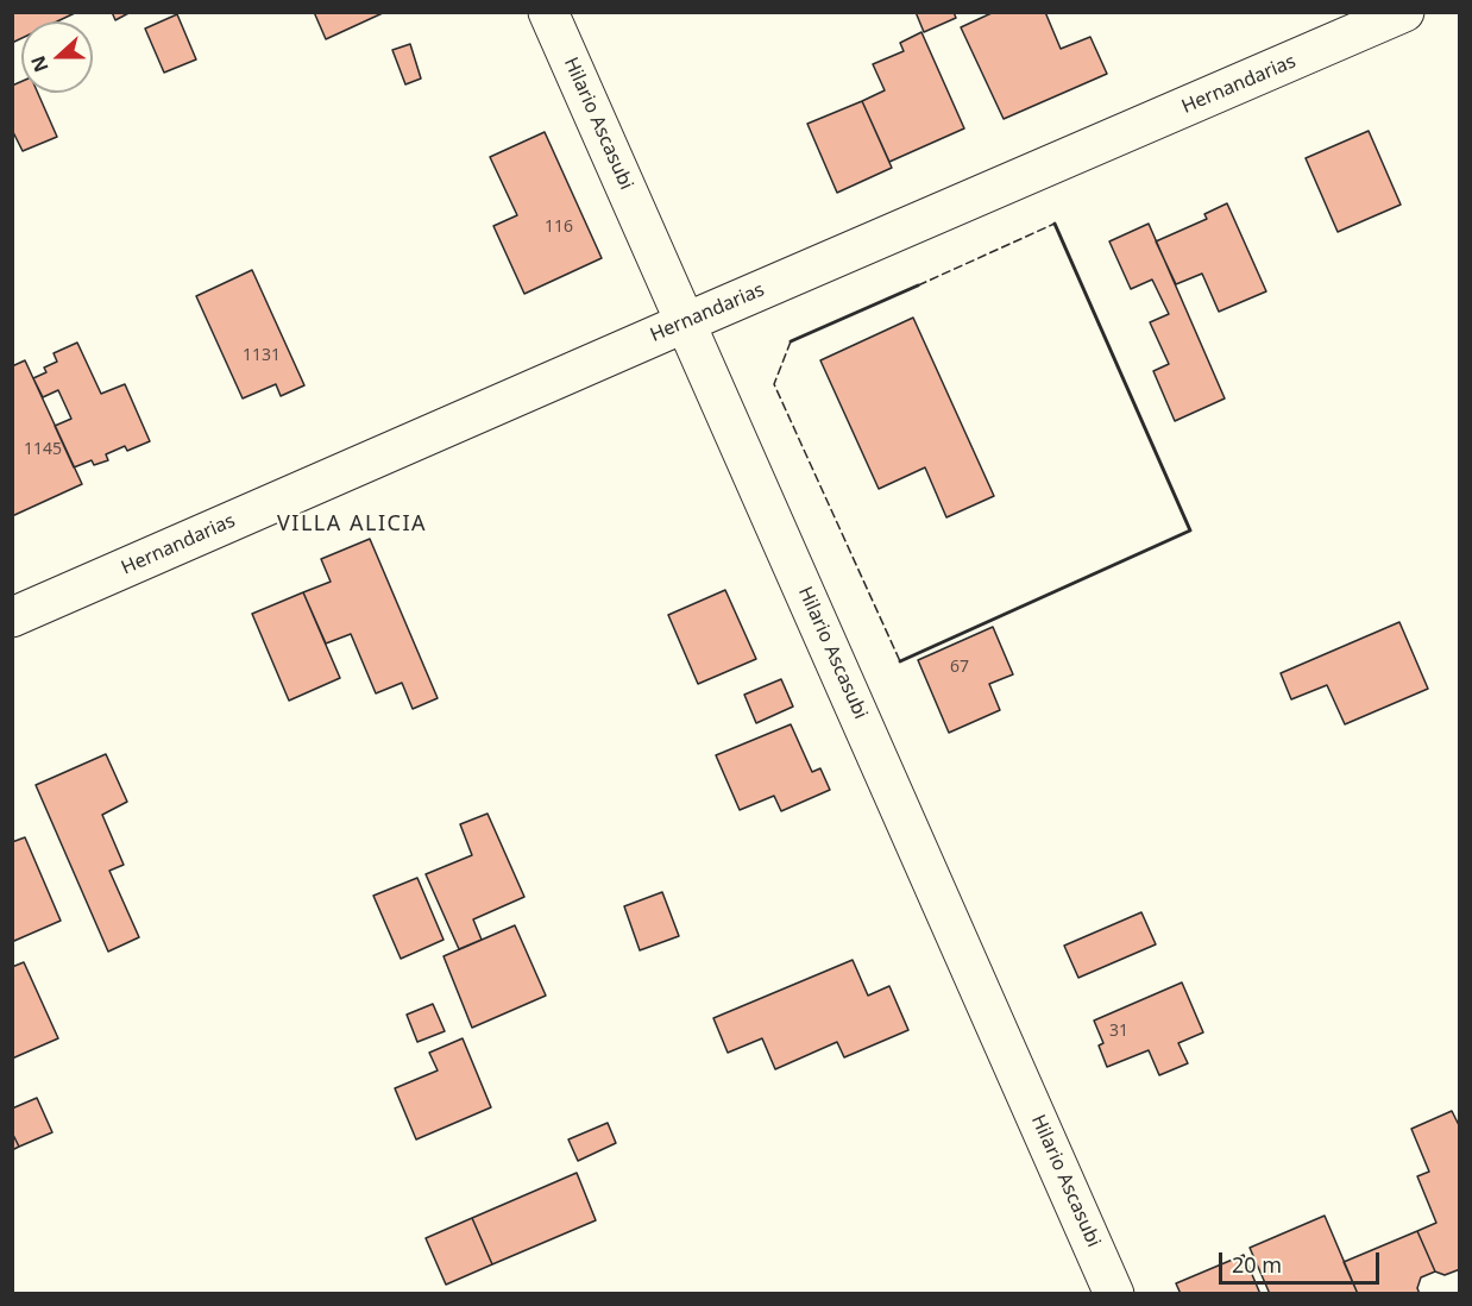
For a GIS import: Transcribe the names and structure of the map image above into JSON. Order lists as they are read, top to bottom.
{
  "streets": {
    "street": ["Hernandarias", "Hilario Ascasubi"]
  },
  "crossings": [
    ["Hernandarias", "Hilario Ascasubi"]
  ],
  "districts": ["VILLA ALICIA"],
  "house_numbers": [
    "116",
    "1131",
    "1145",
    "67",
    "31"
  ],
  "scale_bar": "20 m",
  "north": "left"
}
